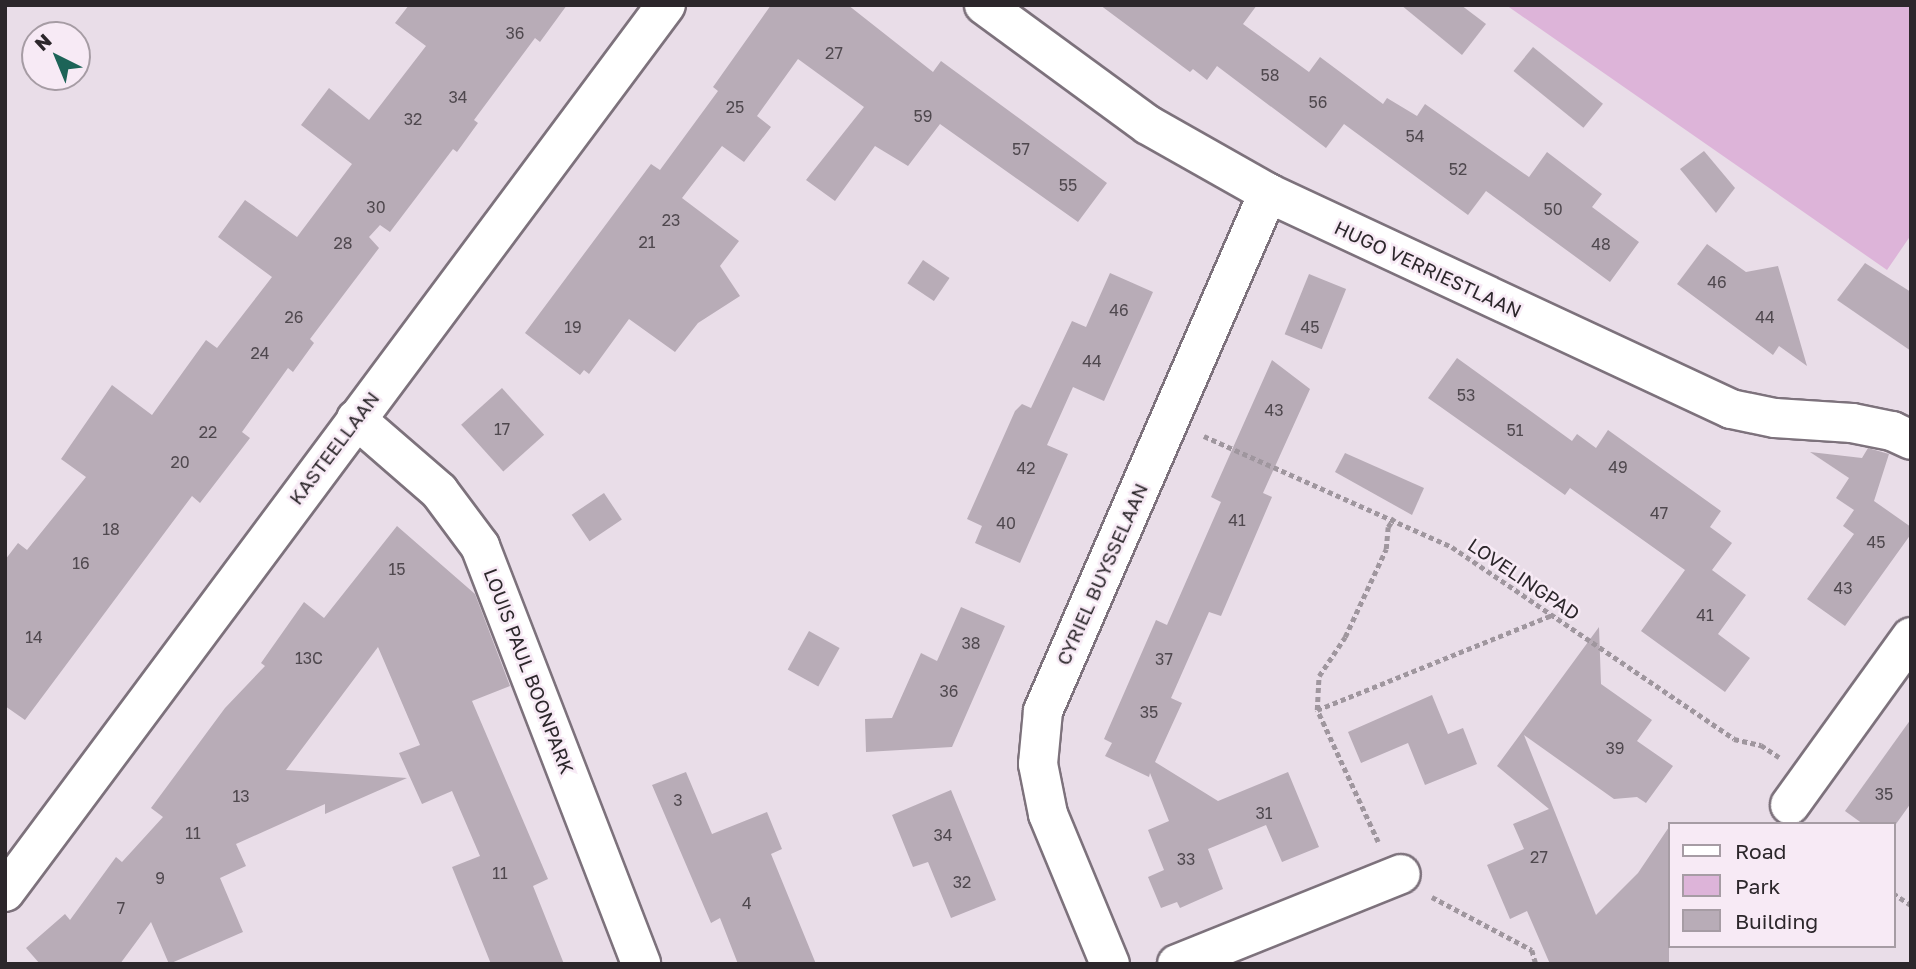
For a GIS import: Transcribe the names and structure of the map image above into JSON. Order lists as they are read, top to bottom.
{
  "streets": {
    "street": [
      "HUGO VERRIESTLAAN",
      "KASTEELLAAN",
      "CYRIEL BUYSSELAAN",
      "LOUIS PAUL BOONPARK"
    ],
    "path": ["LOVELINGPAD"]
  },
  "crossings": [
    ["HUGO VERRIESTLAAN", "CYRIEL BUYSSELAAN"],
    ["KASTEELLAAN", "LOUIS PAUL BOONPARK"],
    ["CYRIEL BUYSSELAAN", "LOVELINGPAD"]
  ],
  "house_numbers": [
    "36",
    "27",
    "58",
    "34",
    "56",
    "25",
    "59",
    "32",
    "54",
    "57",
    "52",
    "55",
    "30",
    "50",
    "23",
    "21",
    "28",
    "48",
    "46",
    "46",
    "26",
    "44",
    "19",
    "45",
    "24",
    "44",
    "53",
    "43",
    "17",
    "51",
    "22",
    "20",
    "49",
    "42",
    "47",
    "41",
    "40",
    "18",
    "45",
    "16",
    "15",
    "43",
    "41",
    "14",
    "38",
    "13C",
    "37",
    "36",
    "35",
    "39",
    "35",
    "13",
    "3",
    "31",
    "11",
    "34",
    "27",
    "33",
    "11",
    "9",
    "32",
    "4",
    "7"
  ],
  "legend": ["Road", "Park", "Building"],
  "north": "top left"
}
